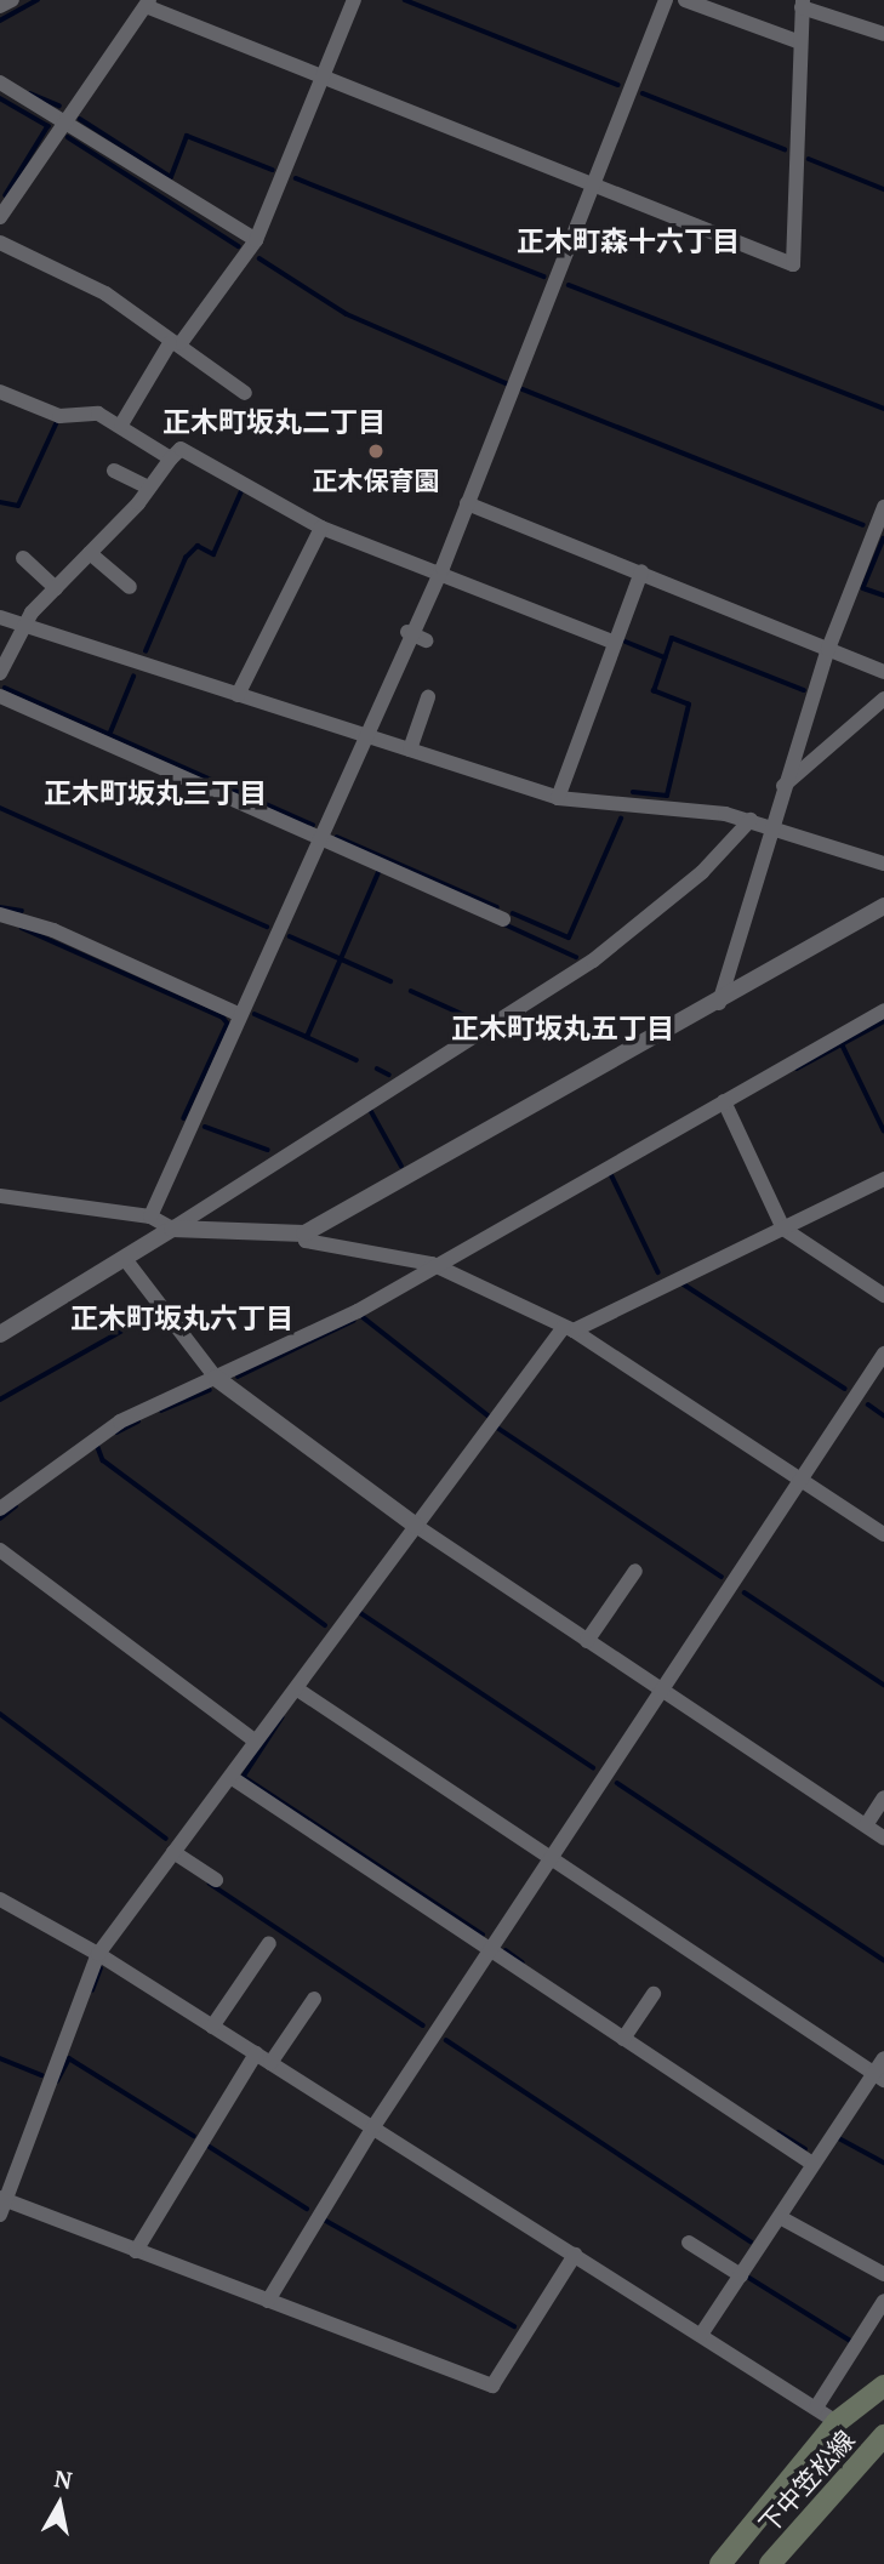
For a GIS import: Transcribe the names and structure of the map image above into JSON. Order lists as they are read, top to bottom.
{
  "streets": {
    "main road": ["下中笠松線"]
  },
  "districts": [
    "正木町森十六丁目",
    "正木町坂丸二丁目",
    "正木町坂丸三丁目",
    "正木町坂丸五丁目",
    "正木町坂丸六丁目"
  ],
  "places": ["正木保育園"],
  "north": "top"
}
